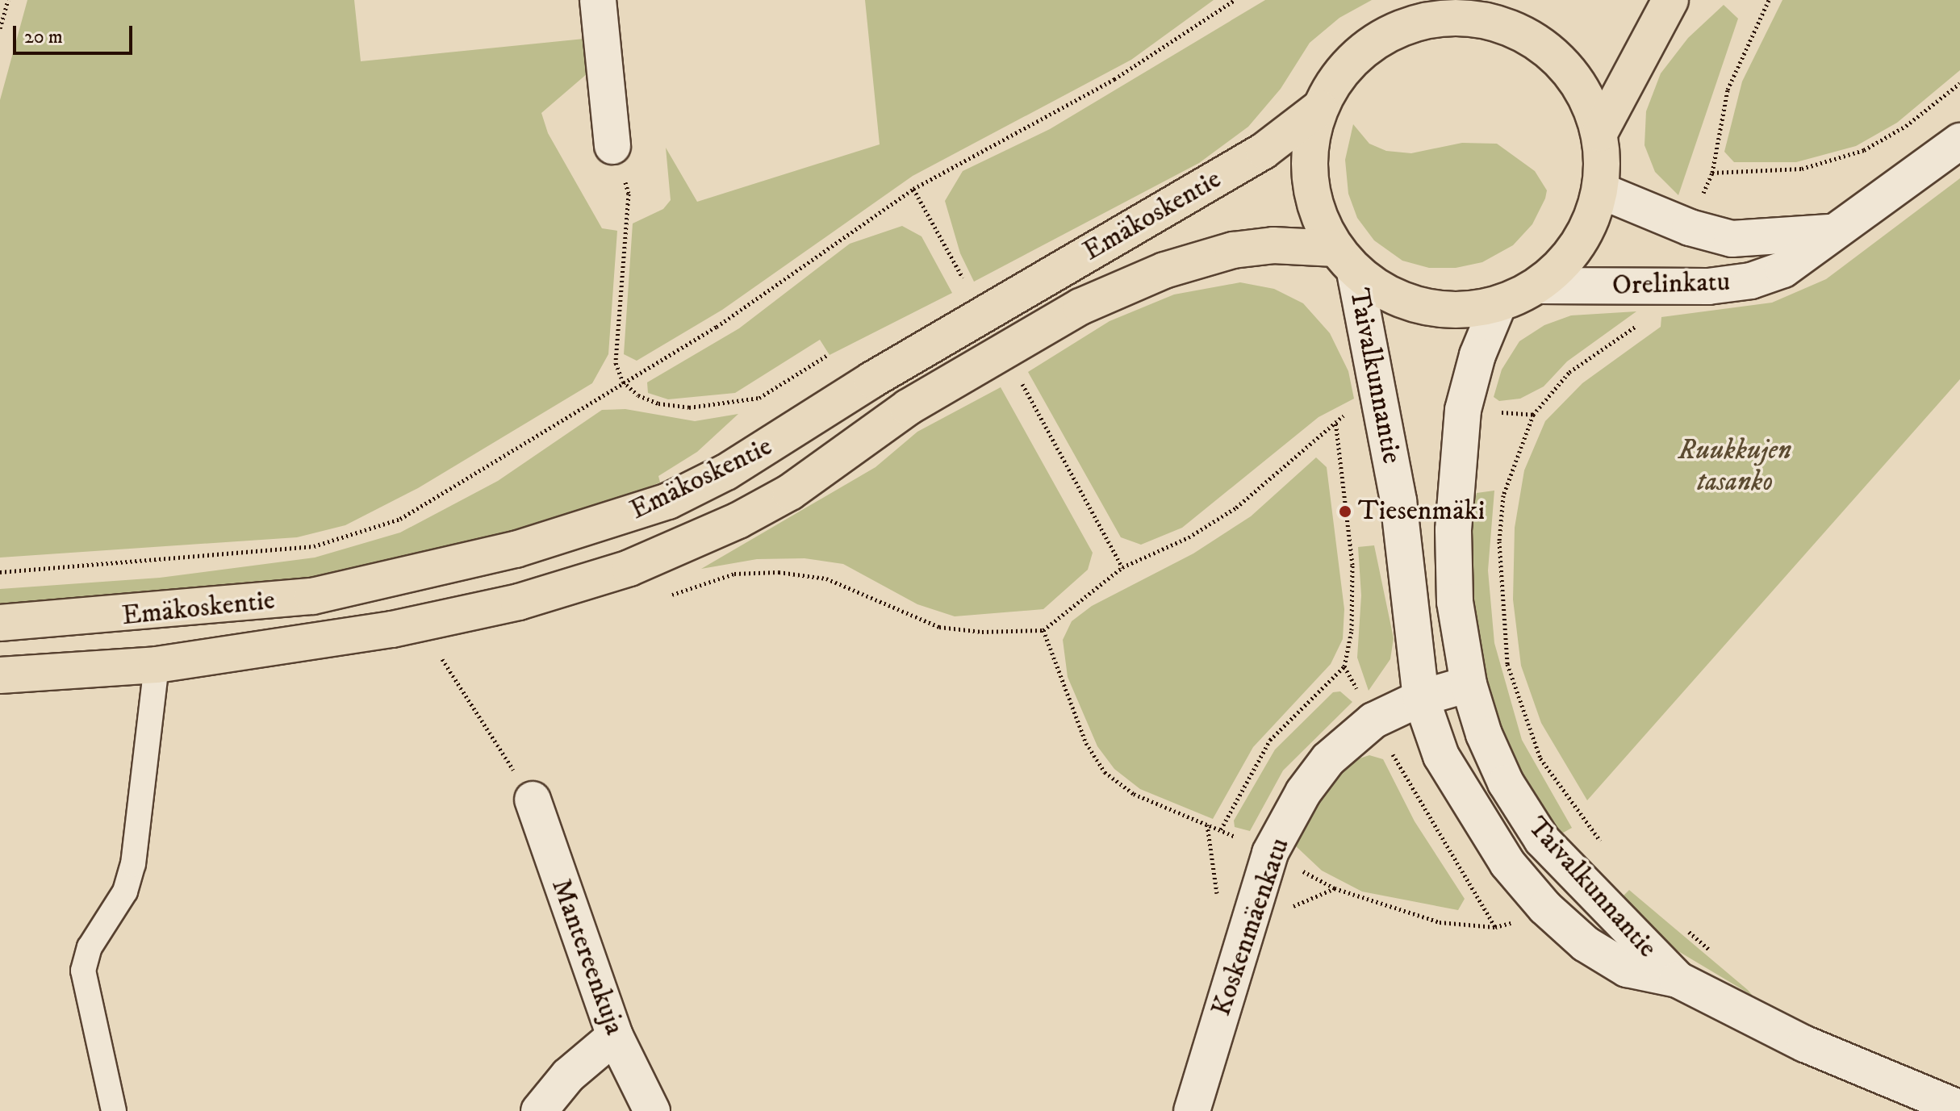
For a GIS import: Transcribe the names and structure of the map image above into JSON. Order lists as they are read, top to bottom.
{
  "streets": {
    "main road": [
      "Emäkoskentie",
      "Orelinkatu",
      "Taivalkunnantie",
      "Koskenmäenkatu",
      "Mantereenkuja"
    ]
  },
  "crossings": [
    ["Emäkoskentie", "Taivalkunnantie"],
    ["Taivalkunnantie", "Koskenmäenkatu"]
  ],
  "parks": ["Ruukkujen tasanko"],
  "places": ["Tiesenmäki"],
  "scale_bar": "20 m"
}
